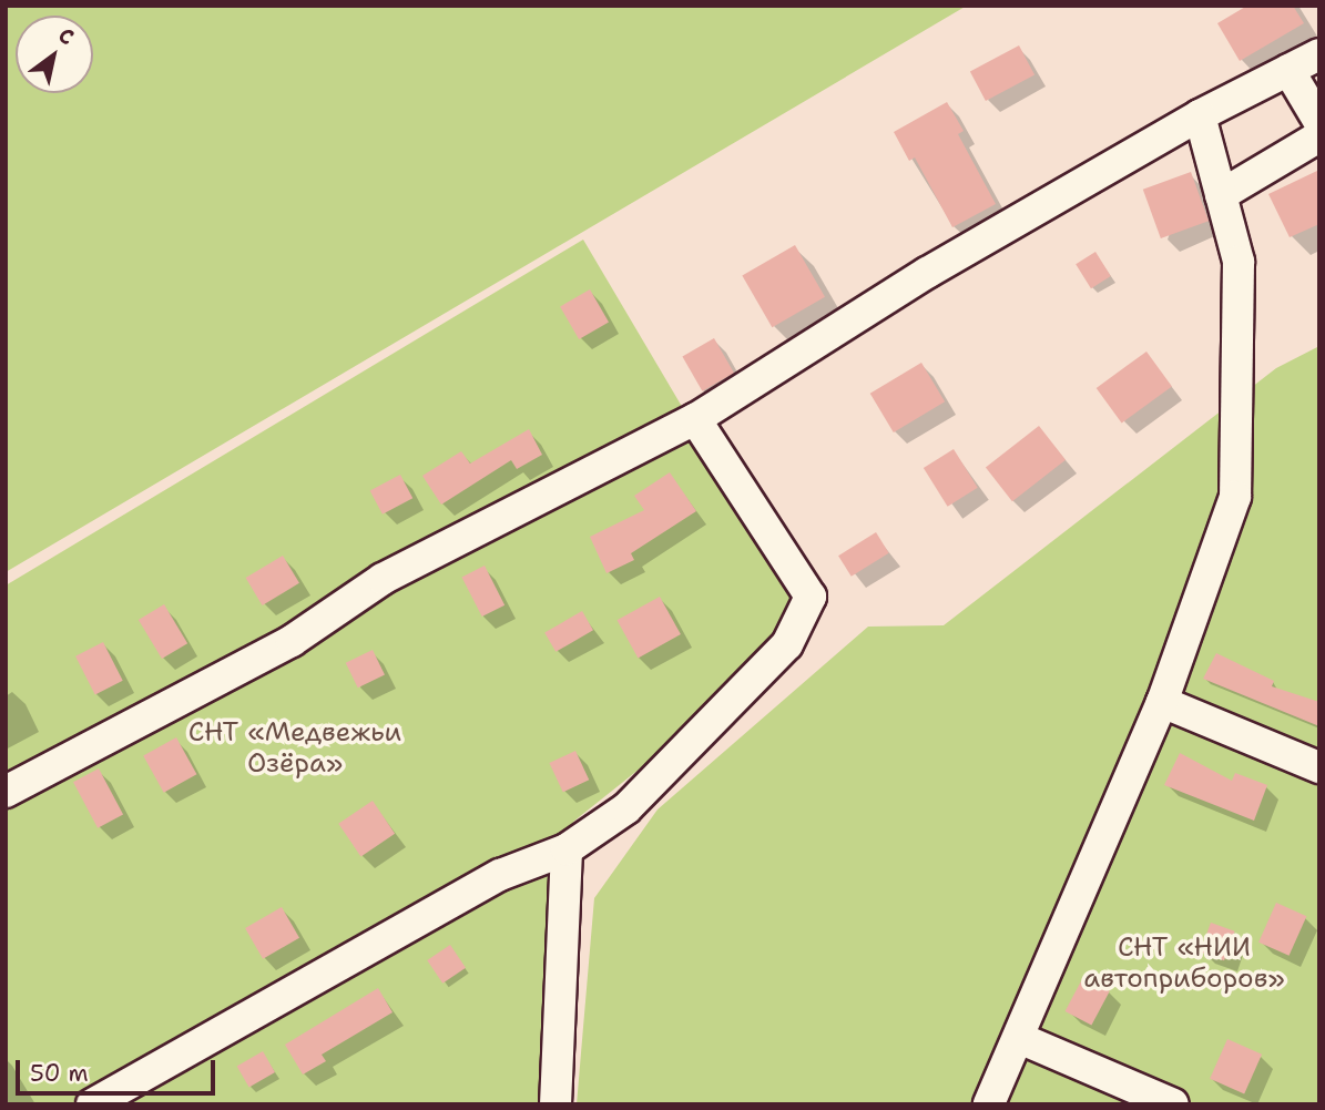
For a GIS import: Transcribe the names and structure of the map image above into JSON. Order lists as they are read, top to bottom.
{
  "parks": ["СНТ «Медвежьи Озёра»", "СНТ «НИИ автоприборов»"],
  "scale_bar": "50 m",
  "north": "top right"
}
